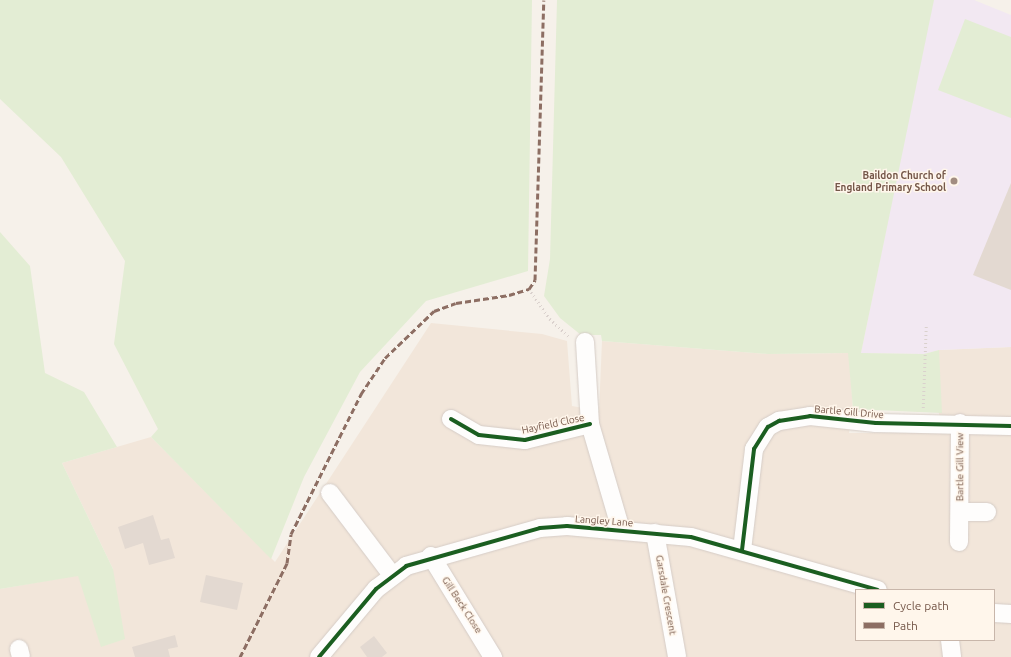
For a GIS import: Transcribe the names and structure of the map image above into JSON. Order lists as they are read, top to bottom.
{
  "streets": {
    "street": [
      "Bartle Gill Drive",
      "Hayfield Close",
      "Bartle Gill View",
      "Langley Lane",
      "Garsdale Crescent",
      "Gill Beck Close"
    ]
  },
  "crossings": [
    ["Bartle Gill Drive", "Bartle Gill View"],
    ["Bartle Gill Drive", "Langley Lane"],
    ["Langley Lane", "Garsdale Crescent"],
    ["Langley Lane", "Gill Beck Close"]
  ],
  "places": ["Baildon Church of England Primary School"],
  "legend": ["Cycle path", "Path"]
}
